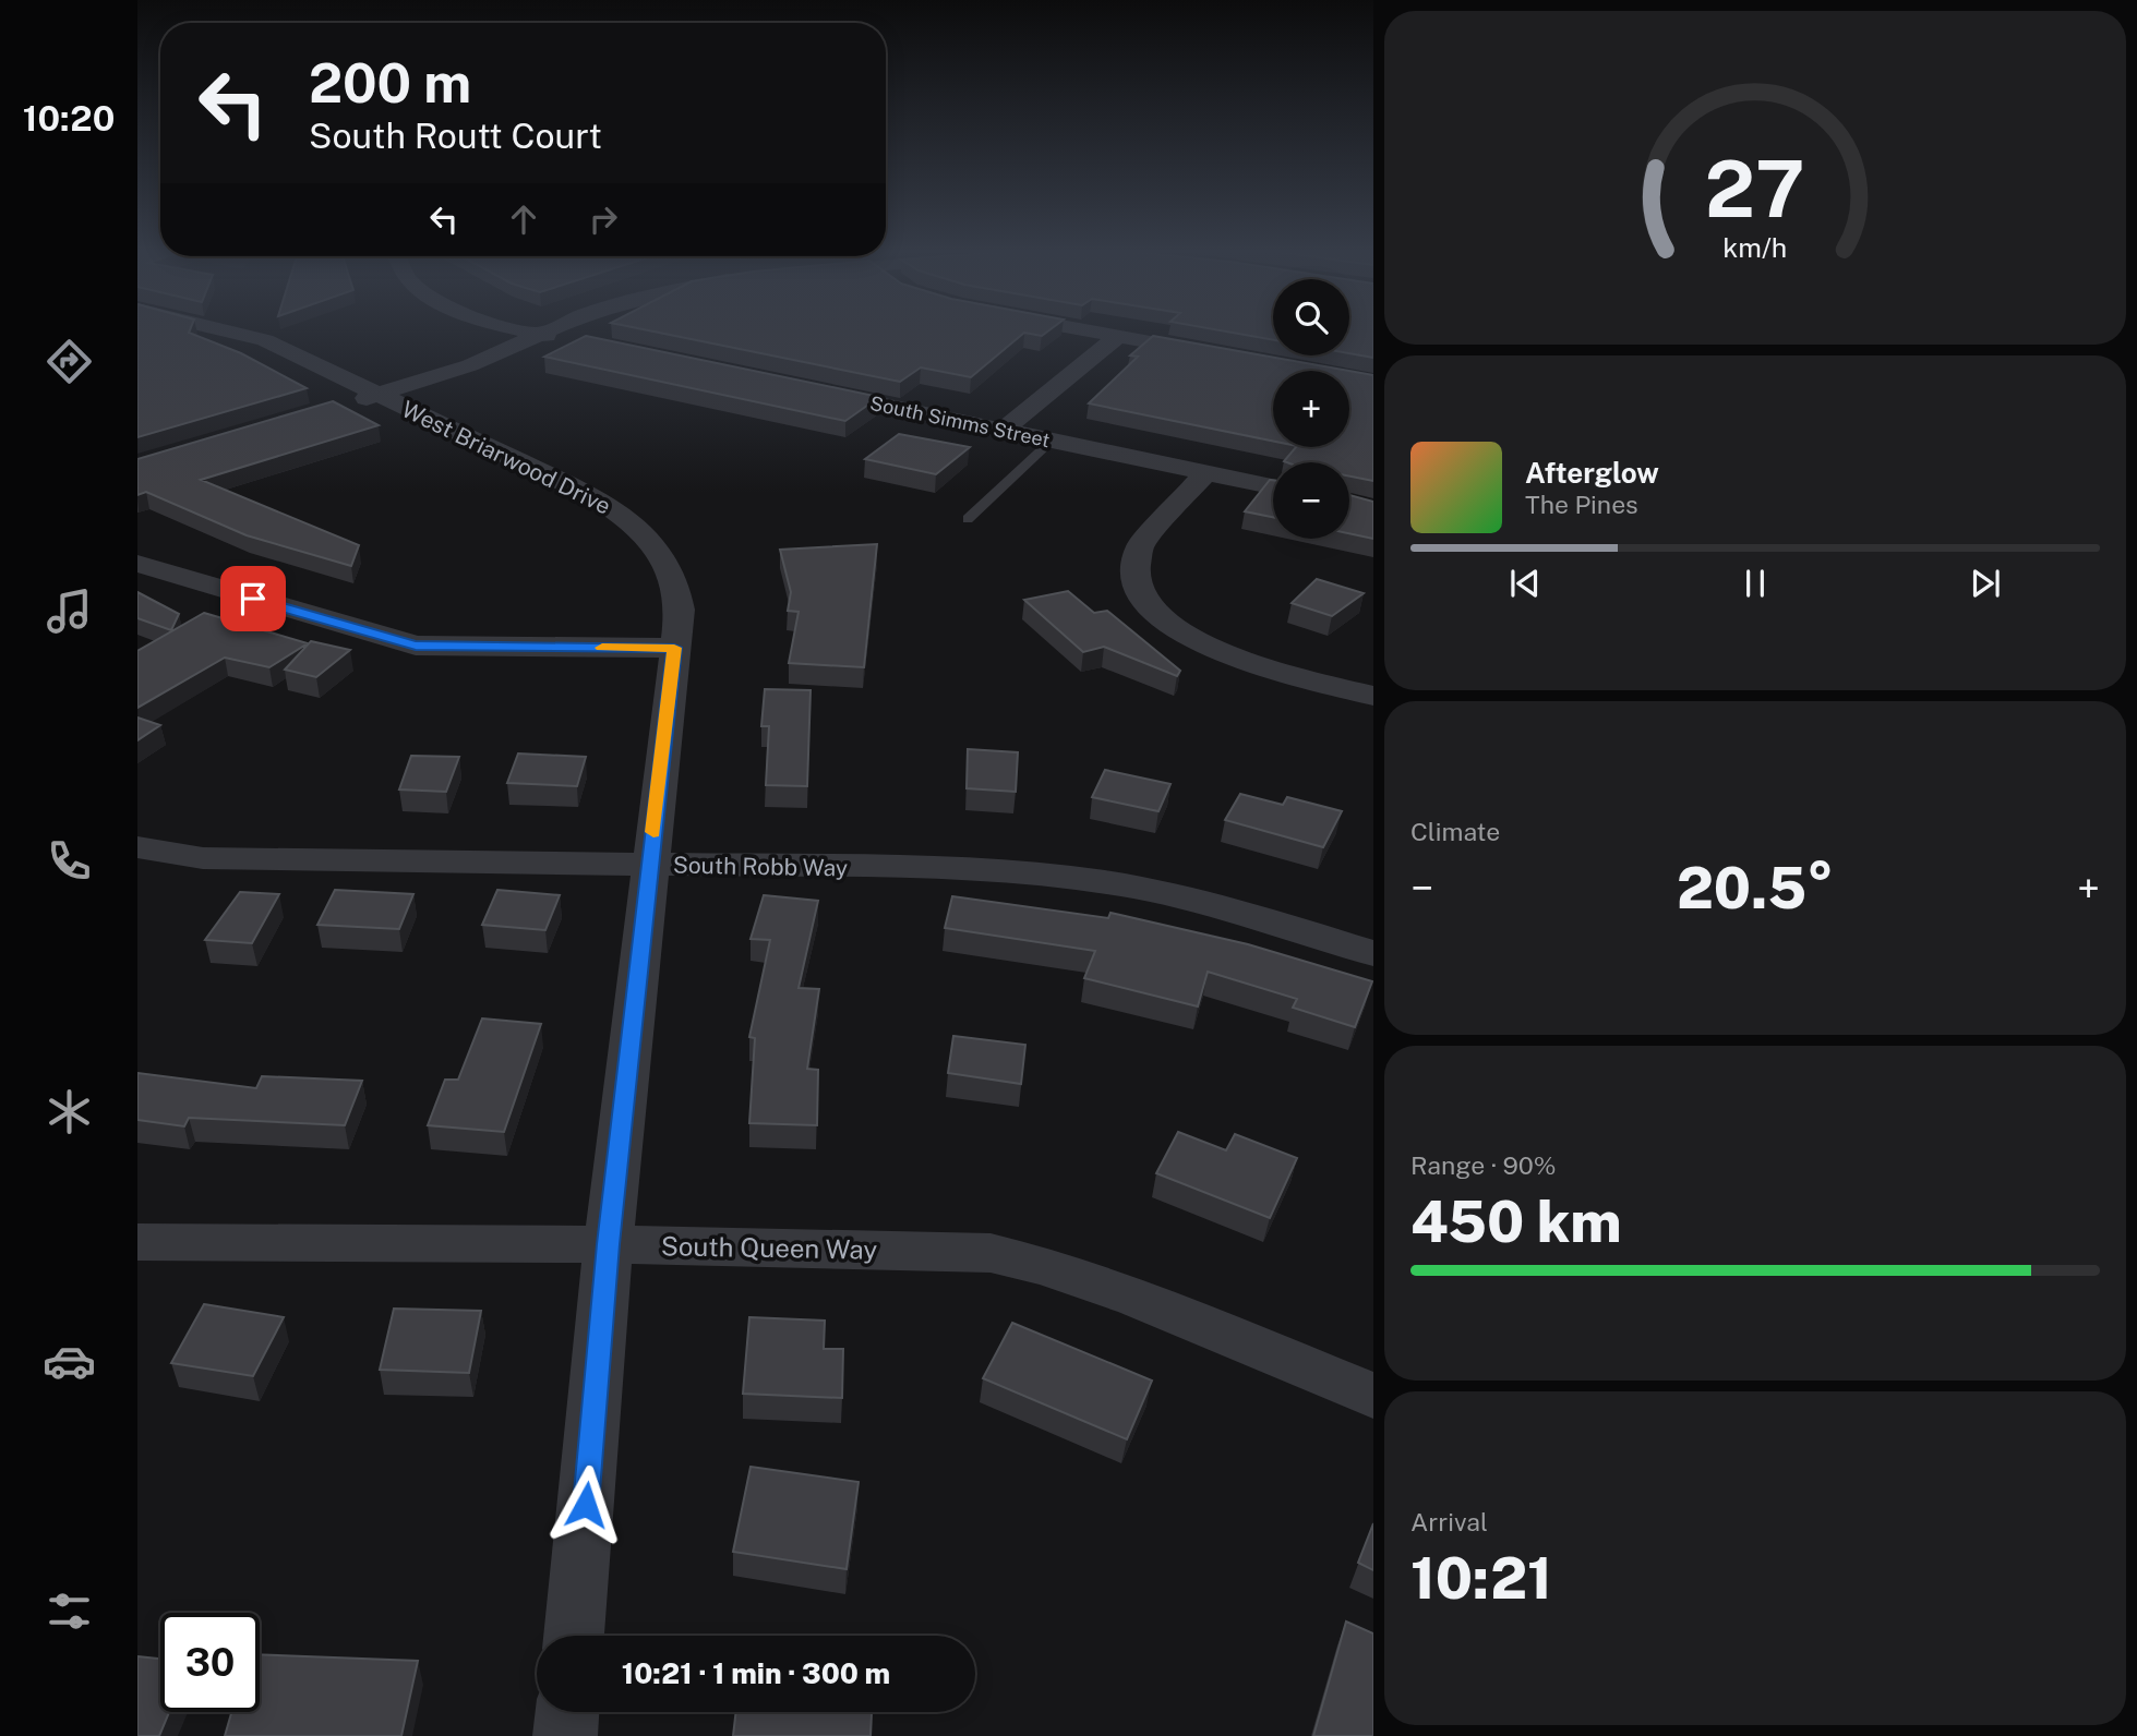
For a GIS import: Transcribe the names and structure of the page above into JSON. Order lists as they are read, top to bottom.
{
  "streets": {
    "street": [
      "South Simms Street",
      "West Briarwood Drive",
      "South Robb Way",
      "South Queen Way"
    ]
  },
  "crossings": [
    ["West Briarwood Drive", "South Robb Way"],
    ["West Briarwood Drive", "South Queen Way"]
  ],
  "page": {
    "tabs": "10:20",
    "turn": ["200 m", "South Routt Court"],
    "map_buttons": ["+", "−"],
    "song": ["Afterglow", "The Pines"],
    "tile": [
      "Climate",
      ["Range · 90%", "450 km"],
      ["Arrival", "10:21"]
    ],
    "heat": ["−", "20.5°", "+"],
    "limit": "30",
    "trip": "10:21 · 1 min · 300 m",
    "gauge": ["27", "km/h"]
  }
}
